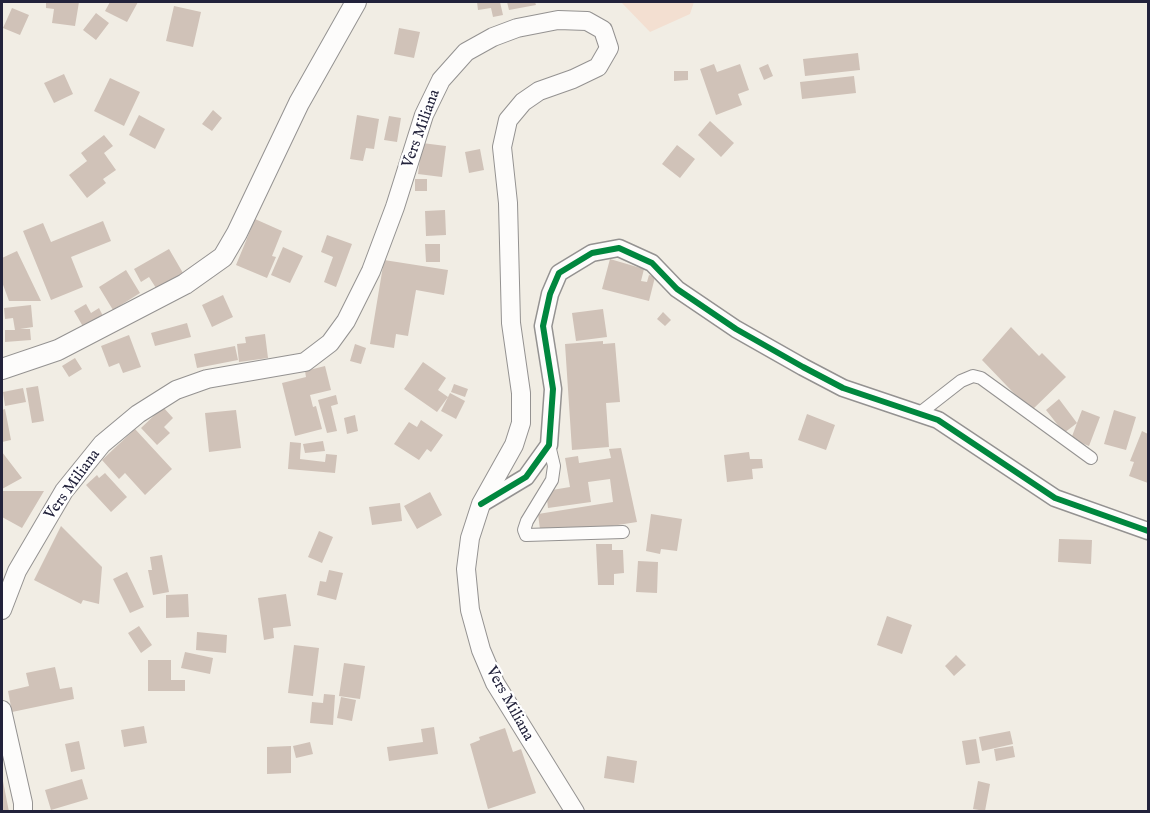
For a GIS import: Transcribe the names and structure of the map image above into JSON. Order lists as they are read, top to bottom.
{
  "streets": {
    "main road": ["Vers Miliana"]
  }
}
